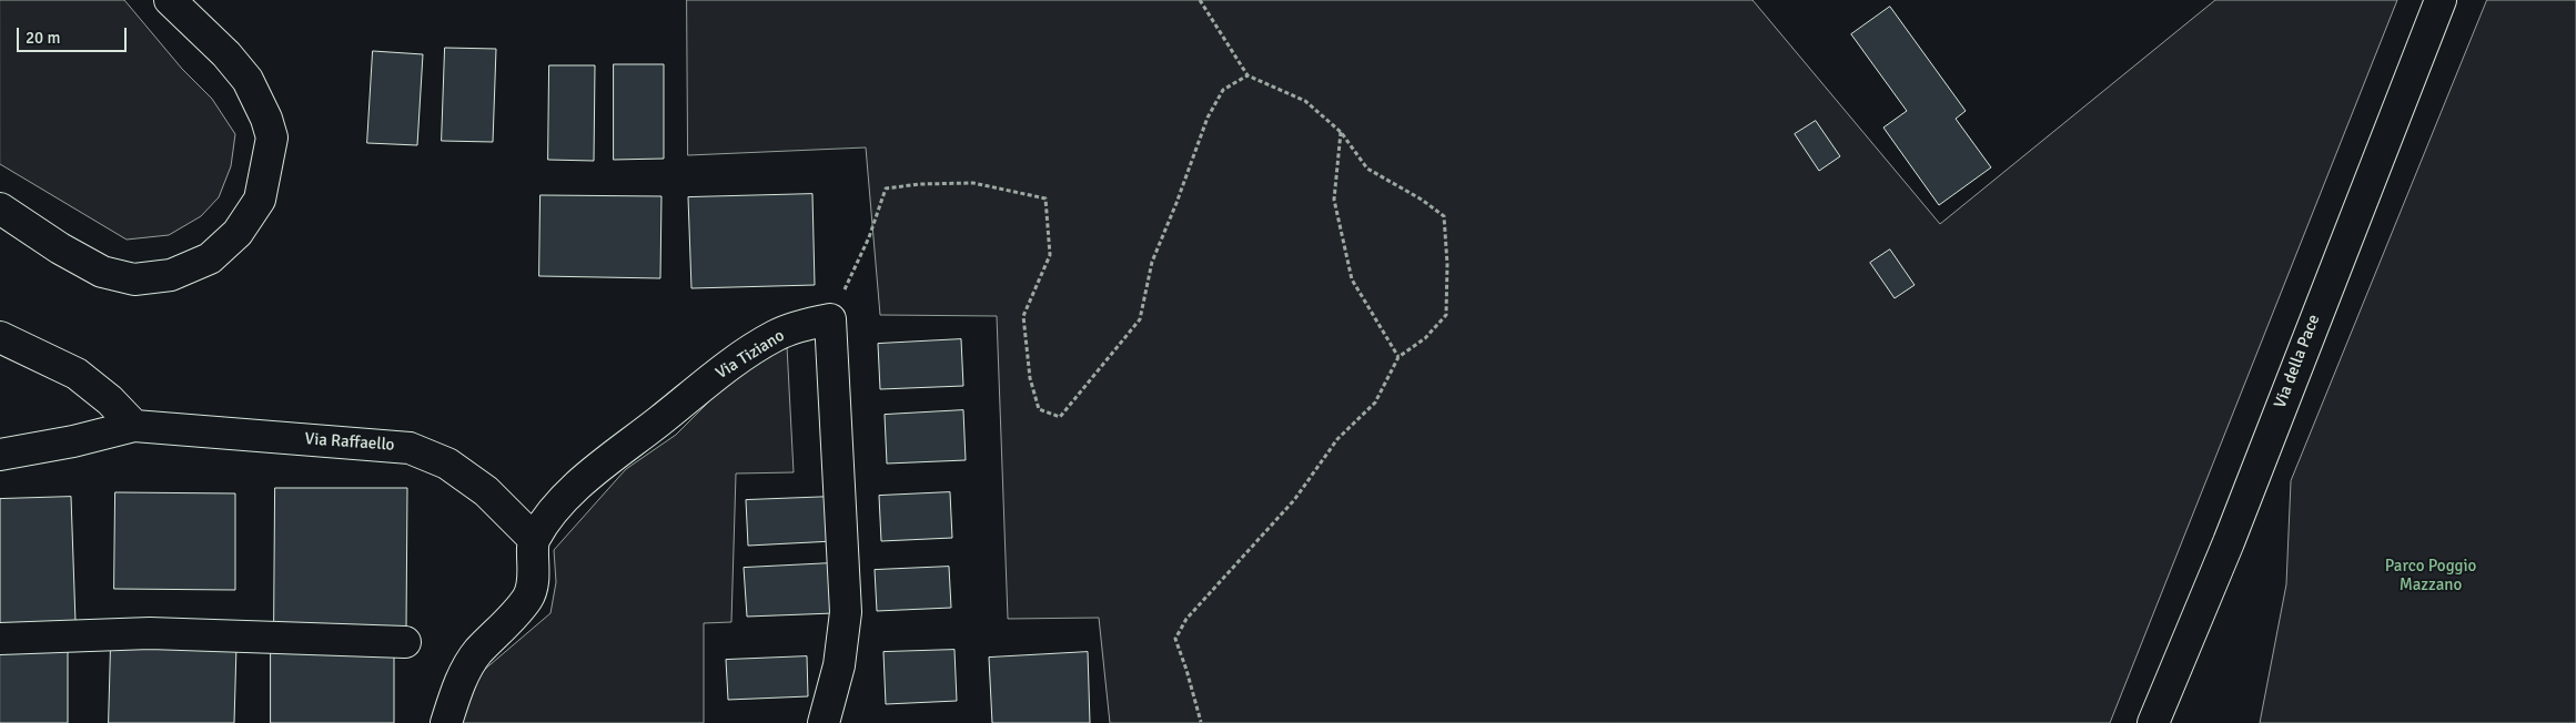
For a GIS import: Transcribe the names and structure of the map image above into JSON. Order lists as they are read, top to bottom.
{
  "streets": {
    "street": ["Via Tiziano", "Via della Pace", "Via Raffaello"]
  },
  "crossings": [
    ["Via Tiziano", "Via Raffaello"]
  ],
  "parks": ["Parco Poggio Mazzano"],
  "scale_bar": "20 m"
}
